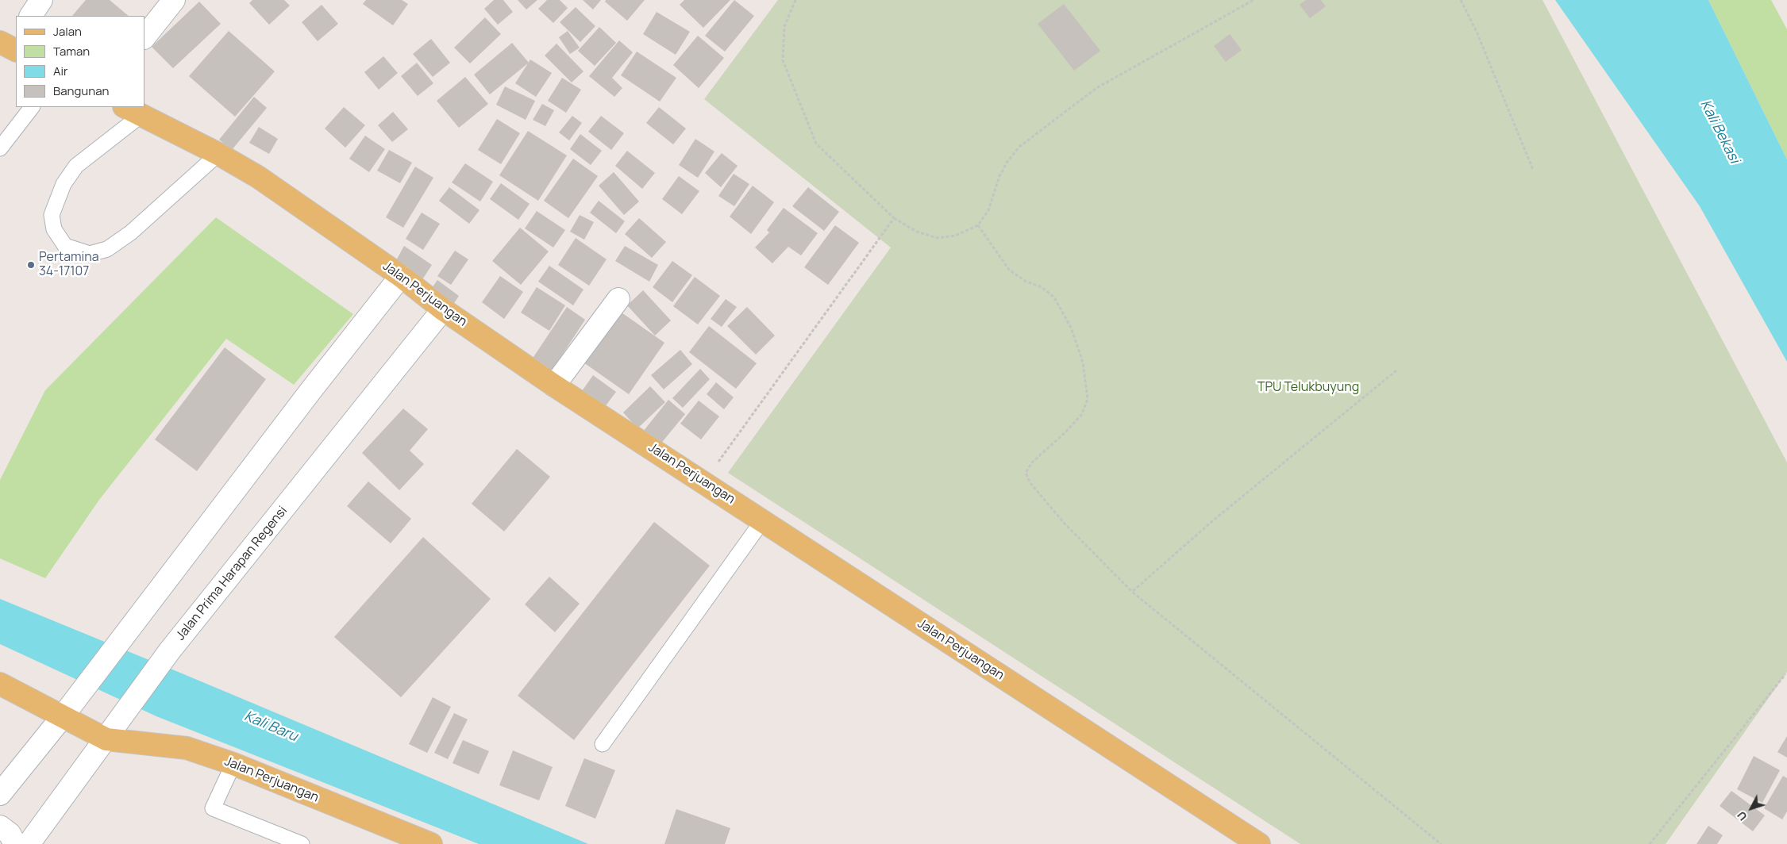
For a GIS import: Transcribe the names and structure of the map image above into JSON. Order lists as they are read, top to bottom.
{
  "streets": {
    "main road": ["Jalan Perjuangan"],
    "street": ["Jalan Prima Harapan Regensi"]
  },
  "crossings": [
    ["Jalan Perjuangan", "Jalan Prima Harapan Regensi"]
  ],
  "water": ["Kali Bekasi", "Kali Baru"],
  "parks": ["TPU Telukbuyung"],
  "places": ["Pertamina 34-17107"],
  "legend": [
    "Jalan",
    "Taman",
    "Air",
    "Bangunan"
  ],
  "north": "bottom left"
}
